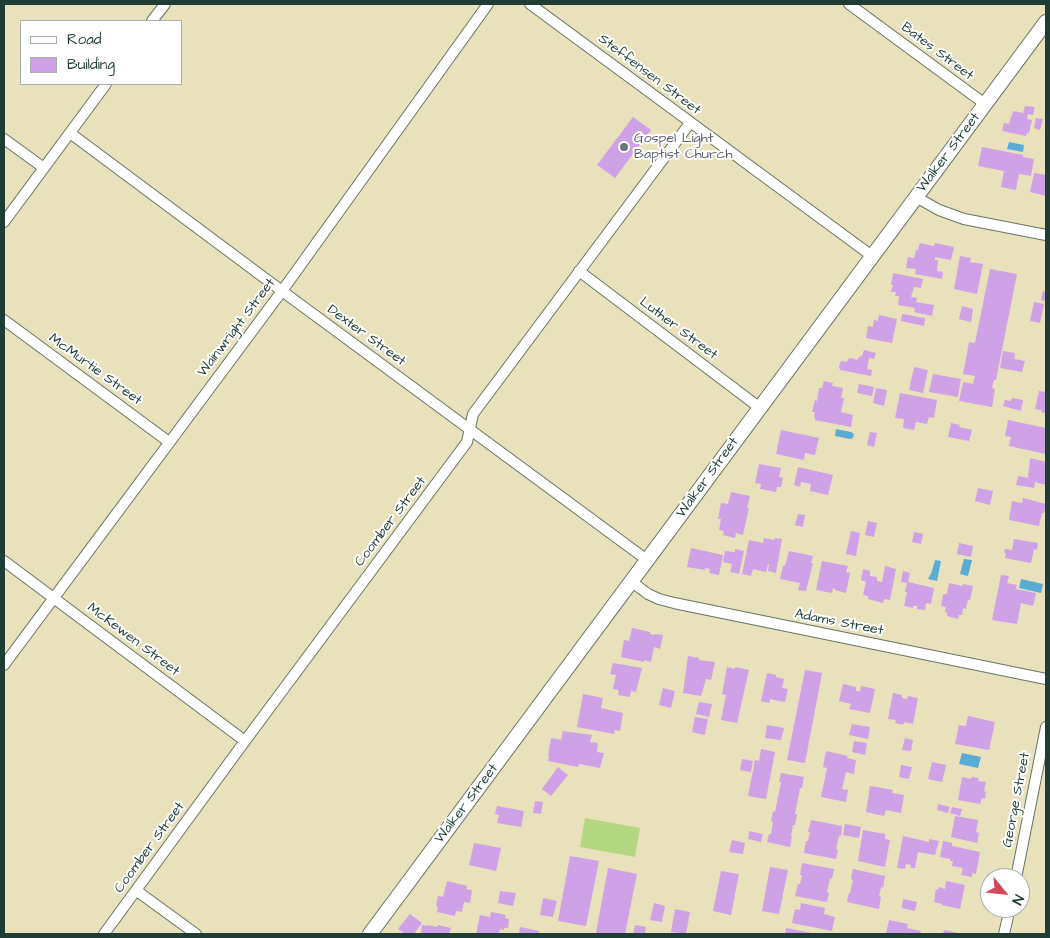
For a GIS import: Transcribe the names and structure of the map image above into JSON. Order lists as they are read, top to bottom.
{
  "streets": {
    "main road": ["Walker Street"],
    "street": [
      "Bates Street",
      "Steffensen Street",
      "Wainwright Street",
      "Luther Street",
      "Dexter Street",
      "McMurtie Street",
      "Coomber Street",
      "Adams Street",
      "McKewen Street",
      "George Street"
    ]
  },
  "crossings": [
    ["Bates Street", "Walker Street"],
    ["Steffensen Street", "Walker Street"],
    ["Steffensen Street", "Coomber Street"],
    ["Walker Street", "Luther Street"],
    ["Walker Street", "Dexter Street"],
    ["Walker Street", "Adams Street"],
    ["Wainwright Street", "Dexter Street"],
    ["Wainwright Street", "McMurtie Street"],
    ["Wainwright Street", "McKewen Street"],
    ["Luther Street", "Coomber Street"],
    ["Dexter Street", "Coomber Street"],
    ["Coomber Street", "McKewen Street"]
  ],
  "places": ["Gospel Light Baptist Church"],
  "legend": ["Road", "Building"],
  "north": "bottom right"
}
